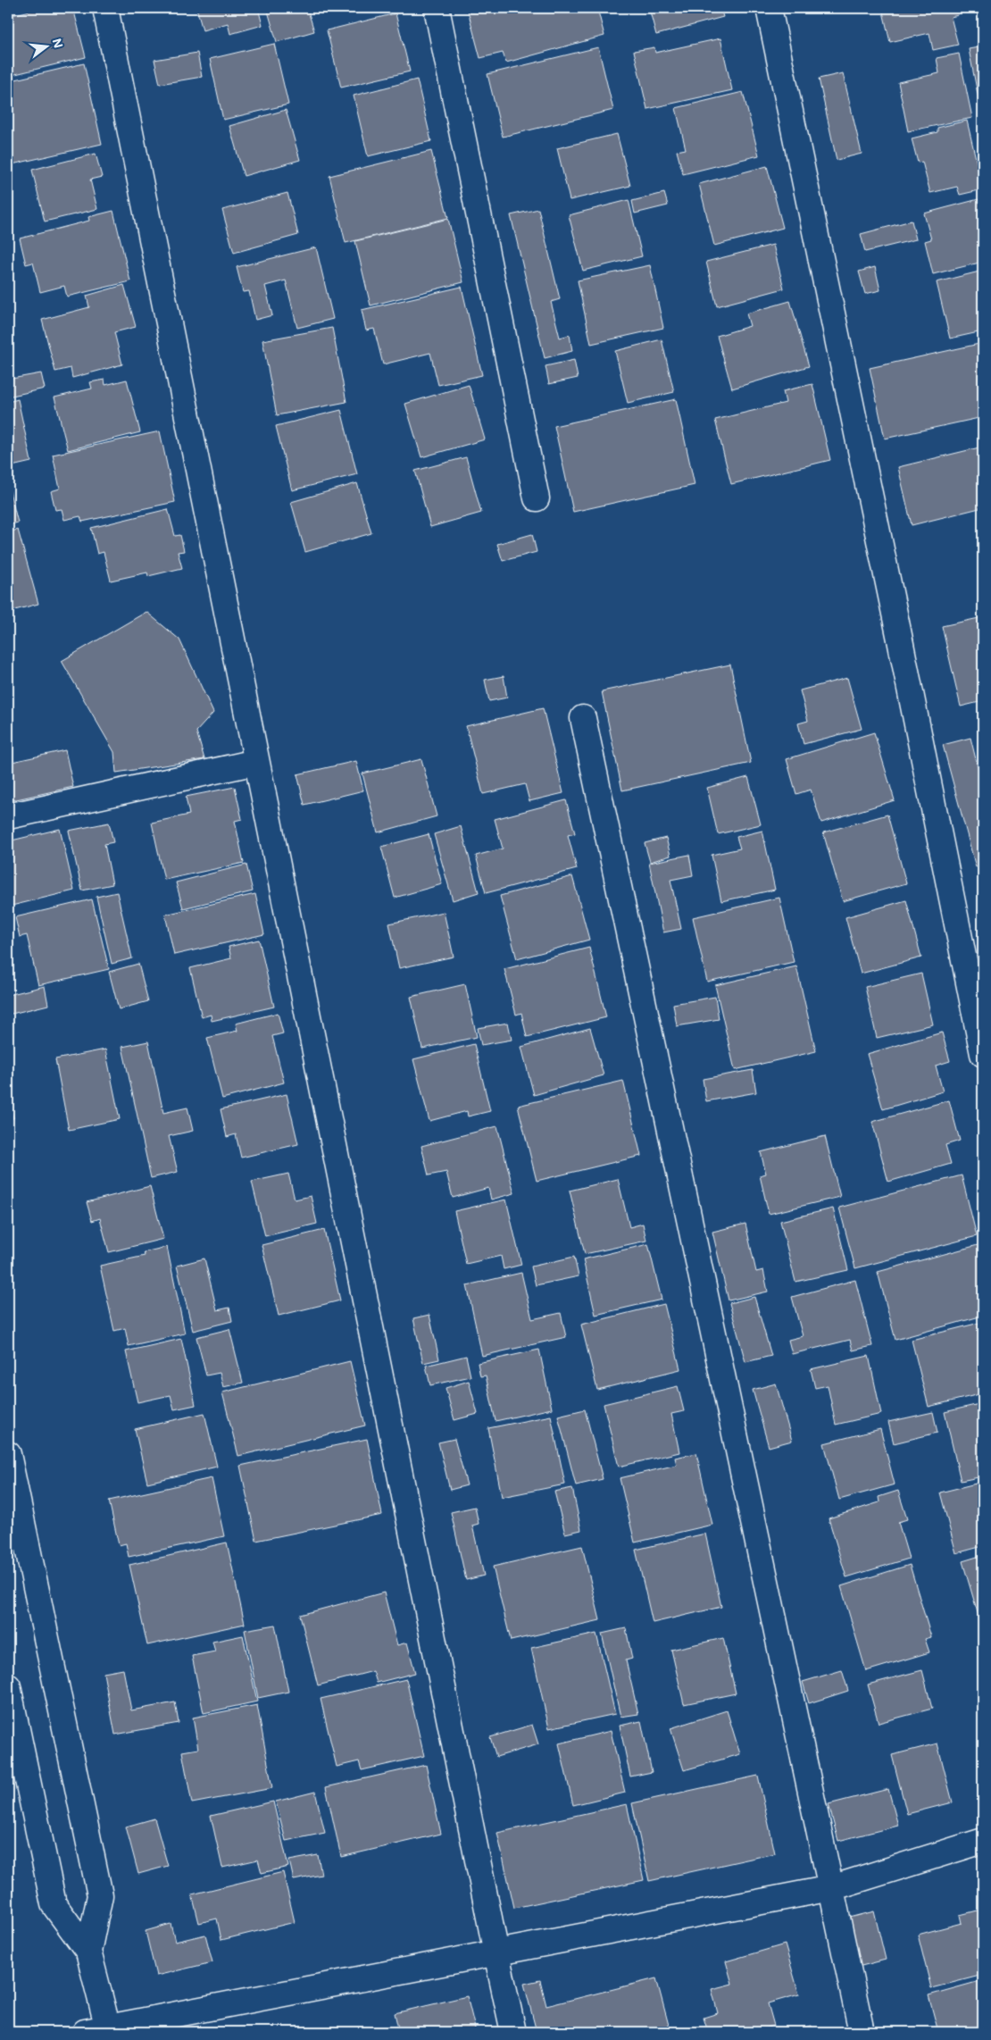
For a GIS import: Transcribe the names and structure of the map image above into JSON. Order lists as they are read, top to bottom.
{
  "north": "right"
}
